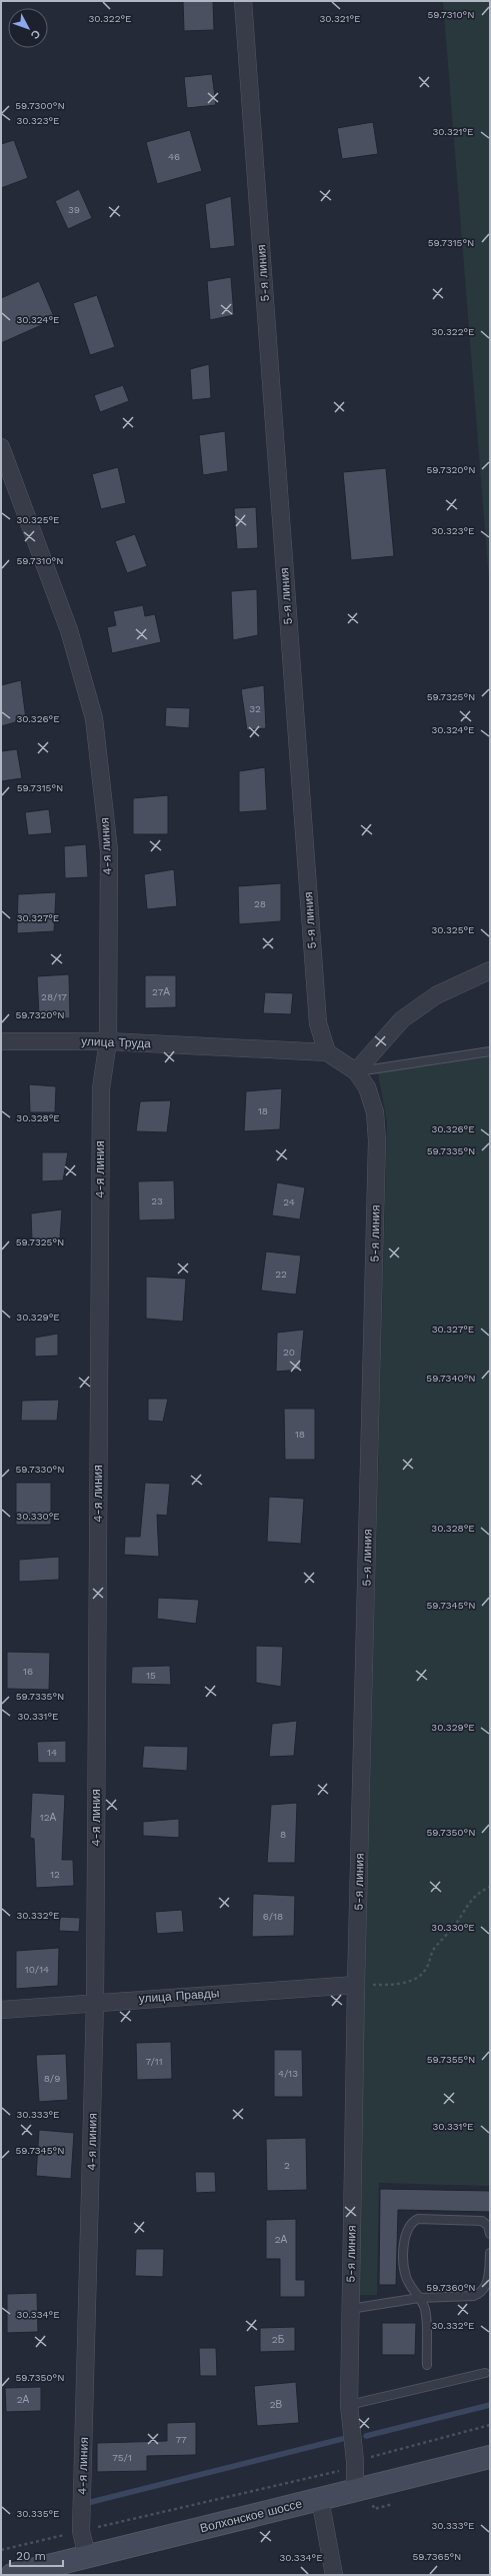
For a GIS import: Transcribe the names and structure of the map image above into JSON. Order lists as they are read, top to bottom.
{
  "streets": {
    "main road": ["Волхонское шоссе"],
    "street": [
      "5-я линия",
      "4-я линия",
      "улица Труда",
      "улица Правды"
    ]
  },
  "crossings": [
    ["5-я линия", "улица Труда"],
    ["5-я линия", "улица Правды"],
    ["5-я линия", "Волхонское шоссе"],
    ["4-я линия", "улица Труда"],
    ["4-я линия", "улица Правды"],
    ["4-я линия", "Волхонское шоссе"]
  ],
  "house_numbers": [
    "46",
    "39",
    "32",
    "28",
    "27А",
    "28/17",
    "18",
    "23",
    "24",
    "22",
    "20",
    "18",
    "16",
    "15",
    "14",
    "12А",
    "8",
    "12",
    "6/18",
    "10/14",
    "7/11",
    "4/13",
    "8/9",
    "2",
    "2А",
    "2Б",
    "2А",
    "2В",
    "77",
    "75/1"
  ],
  "scale_bar": "20 m",
  "north": "bottom right",
  "coordinates": [
    "59.7310°N",
    "30.322°E",
    "30.321°E",
    "59.7300°N",
    "30.323°E",
    "59.7315°N",
    "30.324°E",
    "59.7320°N",
    "30.325°E",
    "59.7325°N",
    "30.326°E",
    "30.327°E",
    "30.328°E",
    "59.7335°N",
    "30.329°E",
    "59.7340°N",
    "59.7330°N",
    "30.330°E",
    "59.7345°N",
    "30.331°E",
    "59.7350°N",
    "30.332°E",
    "59.7355°N",
    "30.333°E",
    "59.7360°N",
    "30.334°E",
    "30.335°E",
    "59.7365°N"
  ]
}
